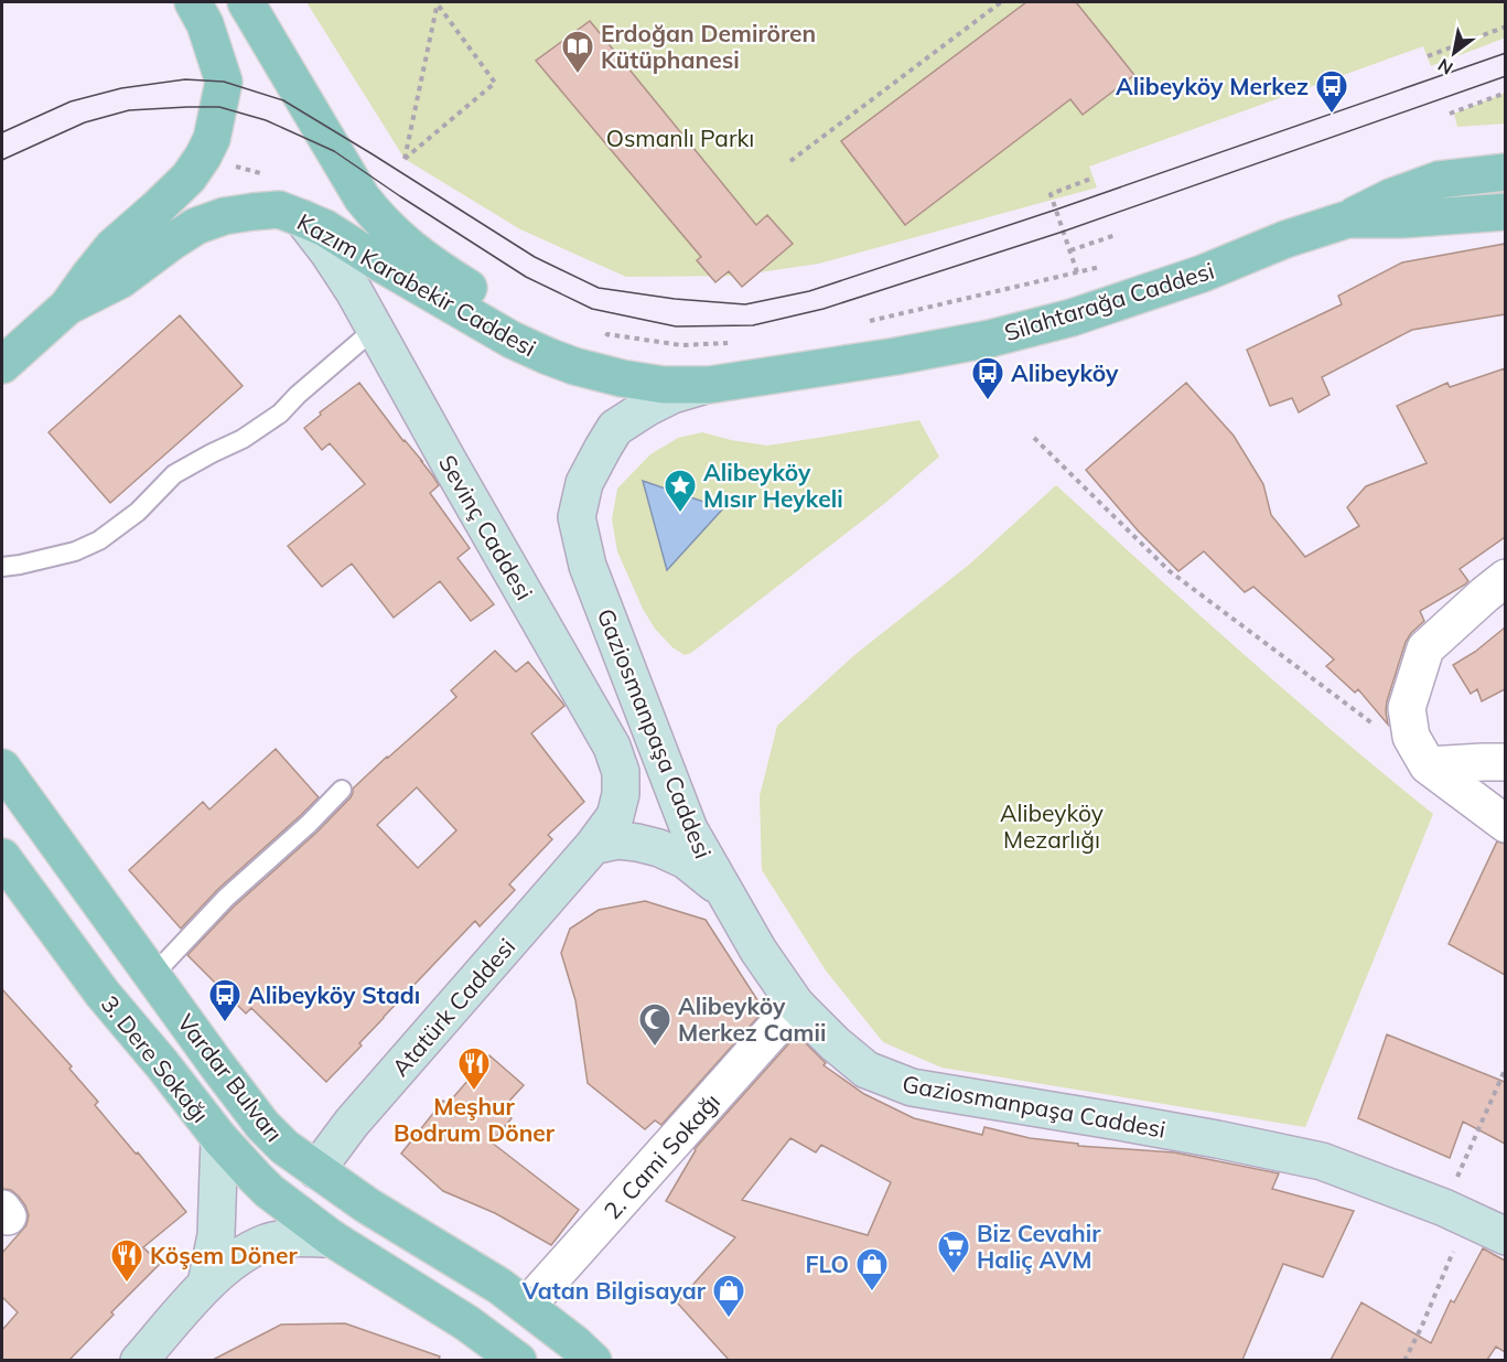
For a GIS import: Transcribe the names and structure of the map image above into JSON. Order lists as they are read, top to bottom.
{
  "streets": {
    "main road": [
      "Kazım Karabekir Caddesi",
      "Silahtarağa Caddesi",
      "Sevinç Caddesi",
      "Gaziosmanpaşa Caddesi",
      "Atatürk Caddesi",
      "3. Dere Sokağı",
      "Vardar Bulvarı"
    ],
    "street": ["2. Cami Sokağı"]
  },
  "crossings": [
    ["Kazım Karabekir Caddesi", "Silahtarağa Caddesi"],
    ["Kazım Karabekir Caddesi", "Sevinç Caddesi"],
    ["Kazım Karabekir Caddesi", "Gaziosmanpaşa Caddesi"],
    ["Silahtarağa Caddesi", "Gaziosmanpaşa Caddesi"],
    ["Sevinç Caddesi", "Atatürk Caddesi"],
    ["Gaziosmanpaşa Caddesi", "2. Cami Sokağı"],
    ["Atatürk Caddesi", "Vardar Bulvarı"],
    ["Vardar Bulvarı", "2. Cami Sokağı"]
  ],
  "parks": ["Osmanlı Parkı", "Alibeyköy Mezarlığı"],
  "places": {
    "library": ["Erdoğan Demirören Kütüphanesi"],
    "bus stop": ["Alibeyköy Merkez", "Alibeyköy", "Alibeyköy Stadı"],
    "place": ["Alibeyköy Mısır Heykeli"],
    "mosque": ["Alibeyköy Merkez Camii"],
    "restaurant": ["Meşhur Bodrum Döner", "Köşem Döner"],
    "supermarket": ["Biz Cevahir Haliç AVM"],
    "shop": ["FLO", "Vatan Bilgisayar"]
  },
  "north": "bottom left"
}
